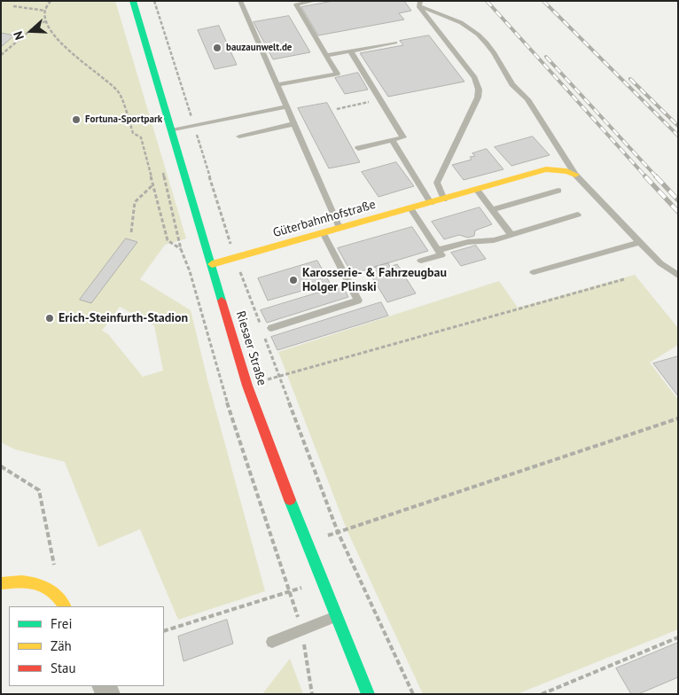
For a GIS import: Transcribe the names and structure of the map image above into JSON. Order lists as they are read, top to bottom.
{
  "streets": {
    "main road": ["Güterbahnhofstraße", "Riesaer Straße"]
  },
  "crossings": [
    ["Güterbahnhofstraße", "Riesaer Straße"]
  ],
  "places": [
    "bauzaunwelt.de",
    "Fortuna-Sportpark",
    "Karosserie- & Fahrzeugbau Holger Plinski",
    "Erich-Steinfurth-Stadion"
  ],
  "legend": ["Frei", "Zäh", "Stau"],
  "north": "left"
}
